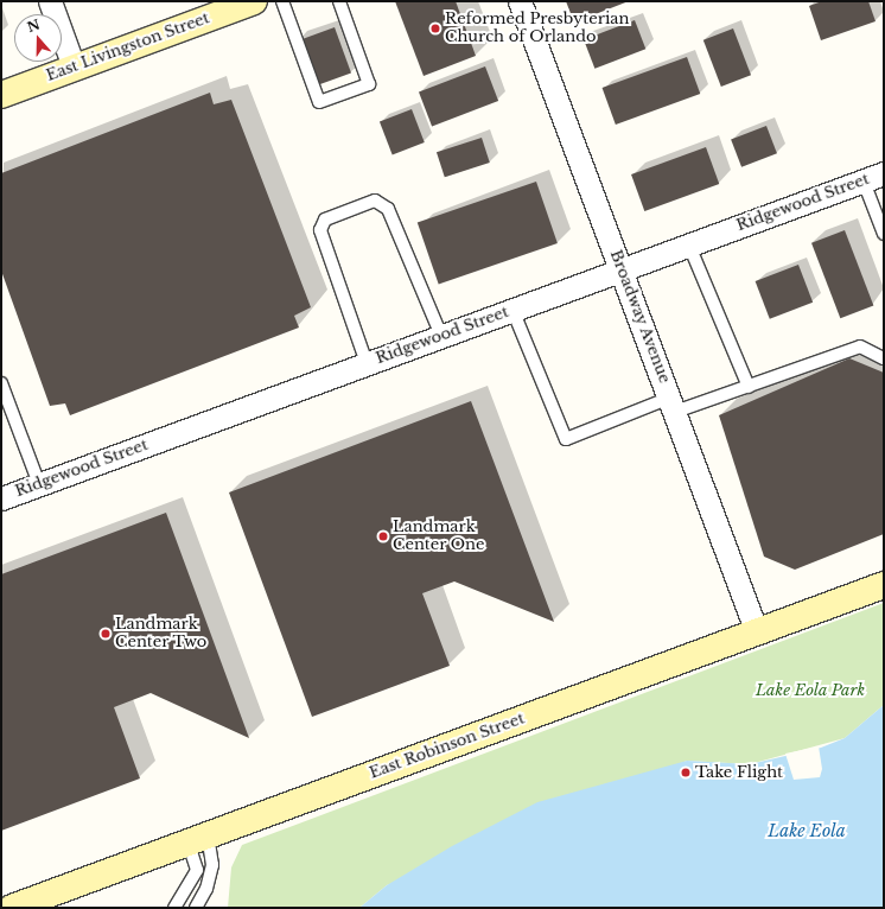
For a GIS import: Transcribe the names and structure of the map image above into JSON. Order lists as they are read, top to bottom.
{
  "streets": {
    "main road": ["East Livingston Street", "East Robinson Street"],
    "street": ["Ridgewood Street", "Broadway Avenue"]
  },
  "crossings": [
    ["Ridgewood Street", "Broadway Avenue"],
    ["Broadway Avenue", "East Robinson Street"]
  ],
  "water": ["Lake Eola"],
  "parks": ["Lake Eola Park"],
  "places": [
    "Reformed Presbyterian Church of Orlando",
    "Landmark Center One",
    "Landmark Center Two",
    "Take Flight"
  ],
  "north": "top"
}
